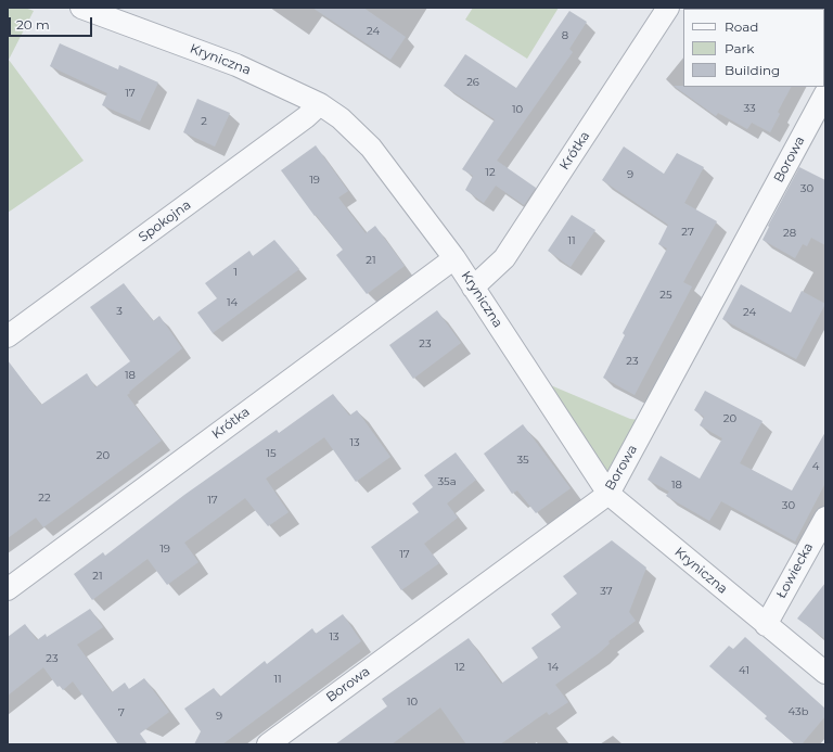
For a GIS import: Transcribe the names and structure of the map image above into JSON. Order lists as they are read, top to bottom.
{
  "streets": {
    "street": [
      "Kryniczna",
      "Krótka",
      "Borowa",
      "Spokojna",
      "Łowiecka"
    ]
  },
  "crossings": [
    ["Kryniczna", "Krótka"],
    ["Kryniczna", "Borowa"],
    ["Kryniczna", "Spokojna"],
    ["Kryniczna", "Łowiecka"]
  ],
  "house_numbers": [
    "24",
    "8",
    "26",
    "17",
    "33",
    "10",
    "2",
    "12",
    "9",
    "19",
    "30",
    "27",
    "28",
    "11",
    "21",
    "1",
    "25",
    "14",
    "3",
    "24",
    "23",
    "23",
    "18",
    "20",
    "13",
    "15",
    "20",
    "35",
    "4",
    "35a",
    "18",
    "22",
    "17",
    "30",
    "19",
    "17",
    "21",
    "37",
    "13",
    "23",
    "12",
    "14",
    "41",
    "11",
    "10",
    "43b",
    "7",
    "9"
  ],
  "legend": ["Road", "Park", "Building"],
  "scale_bar": "20 m"
}
